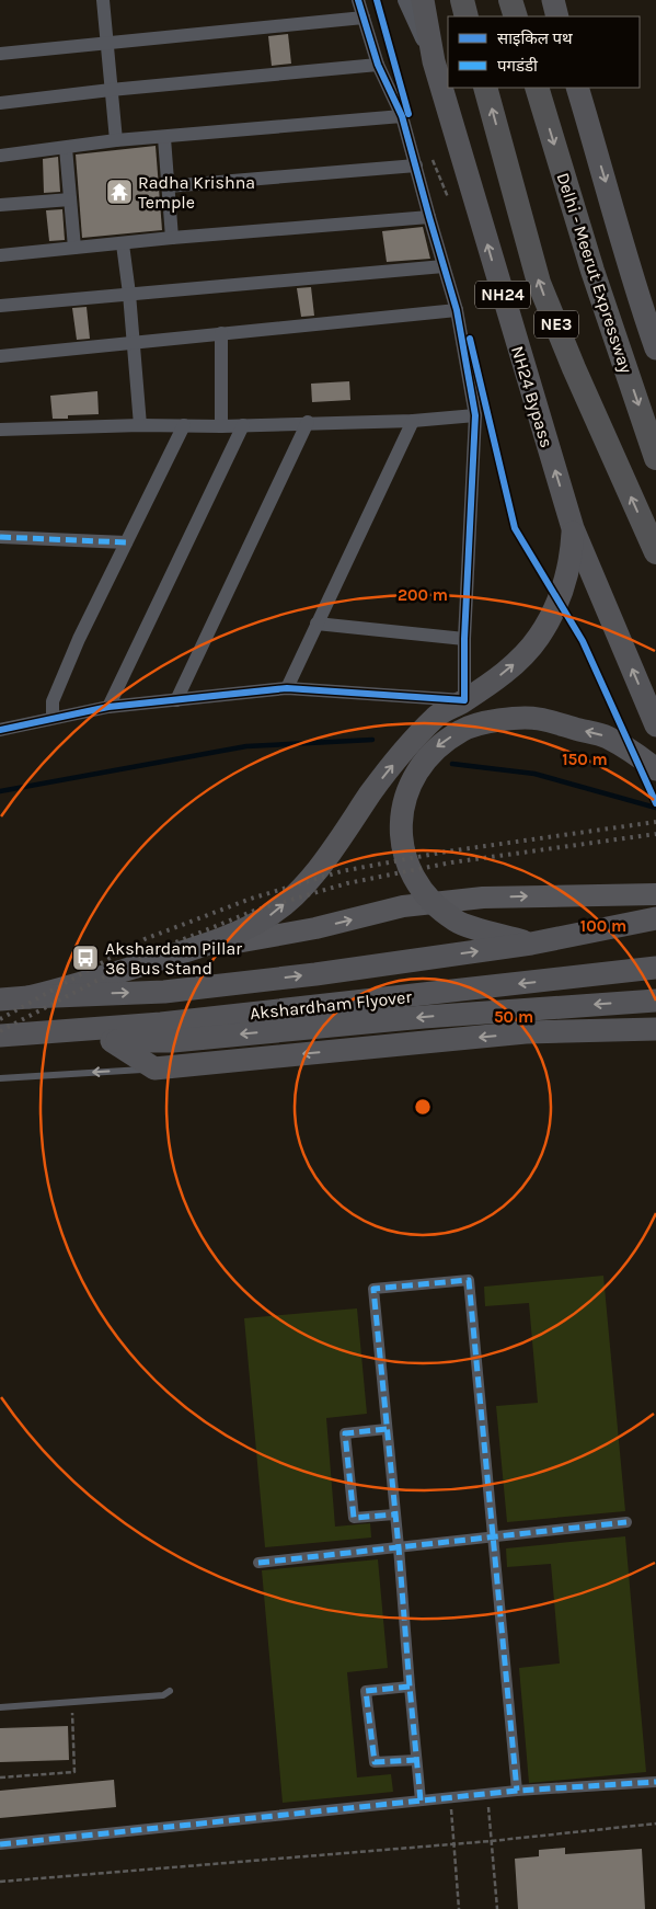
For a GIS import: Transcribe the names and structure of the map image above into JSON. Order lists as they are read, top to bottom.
{
  "streets": {
    "highway": [
      "Delhi - Meerut Expressway",
      "NH24",
      "NE3",
      "NH24 Bypass",
      "Akshardham Flyover"
    ]
  },
  "places": {
    "temple": ["Radha Krishna Temple"],
    "bus stop": ["Akshardam Pillar 36 Bus Stand"]
  },
  "legend": ["साइकिल पथ", "पगडंडी"],
  "rings": [
    "200 m",
    "150 m",
    "100 m",
    "50 m"
  ]
}
